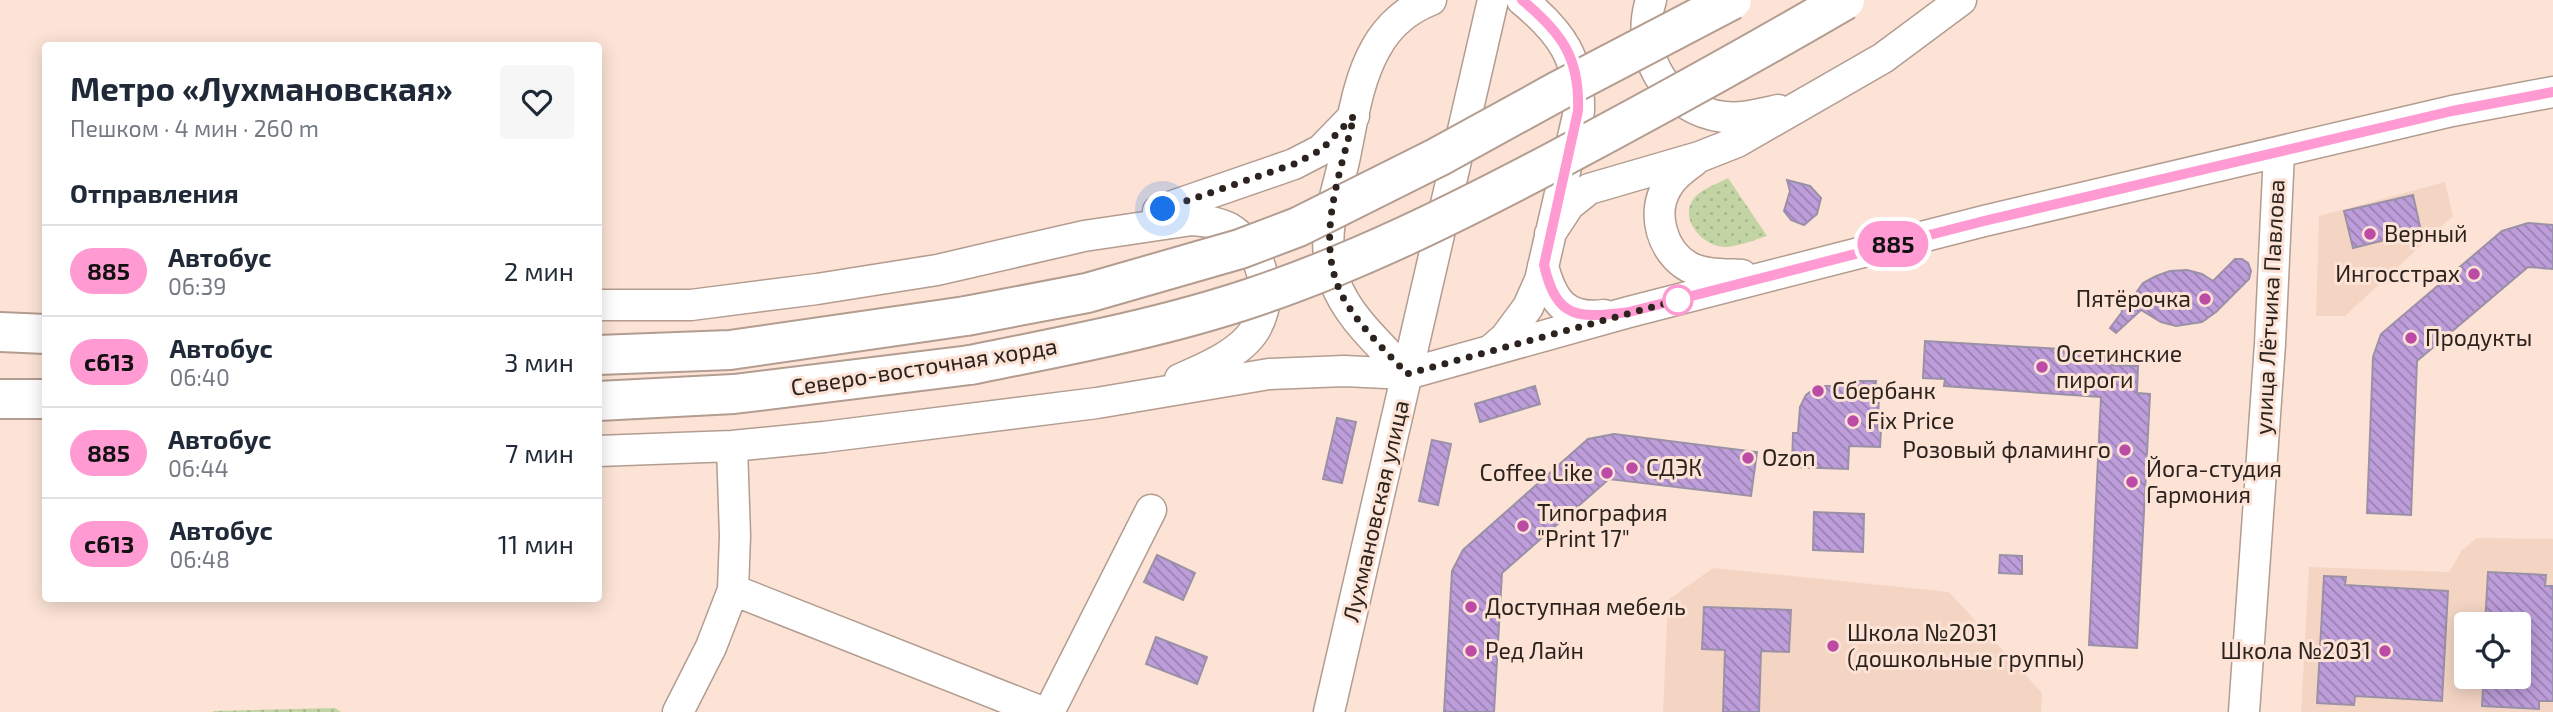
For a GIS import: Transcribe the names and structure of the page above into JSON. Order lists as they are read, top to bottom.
{
  "streets": {
    "highway": ["Северо-восточная хорда"],
    "street": ["улица Лётчика Павлова", "Лухмановская улица"]
  },
  "places": [
    "Верный",
    "Ингосстрах",
    "Пятёрочка",
    "Продукты",
    "Осетинские пироги",
    "Сбербанк",
    "Fix Price",
    "Розовый фламинго",
    "Ozon",
    "СДЭК",
    "Coffee Like",
    "Йога-студия Гармония",
    "Типография \"Print 17\"",
    "Доступная мебель",
    "Школа №2031 (дошкольные группы)",
    "Ред Лайн",
    "Школа №2031"
  ],
  "lines": ["bus line 885"],
  "page": {
    "on_map": "885",
    "heading": [
      ["Метро «Лухмановская»", "Пешком · 4 мин · 260 m"],
      "Отправления"
    ],
    "list": [
      {
        "mark": "885",
        "name": "Автобус",
        "note": "06:39",
        "value": "2 мин"
      },
      {
        "mark": "с613",
        "name": "Автобус",
        "note": "06:40",
        "value": "3 мин"
      },
      {
        "mark": "885",
        "name": "Автобус",
        "note": "06:44",
        "value": "7 мин"
      },
      {
        "mark": "с613",
        "name": "Автобус",
        "note": "06:48",
        "value": "11 мин"
      }
    ]
  }
}
